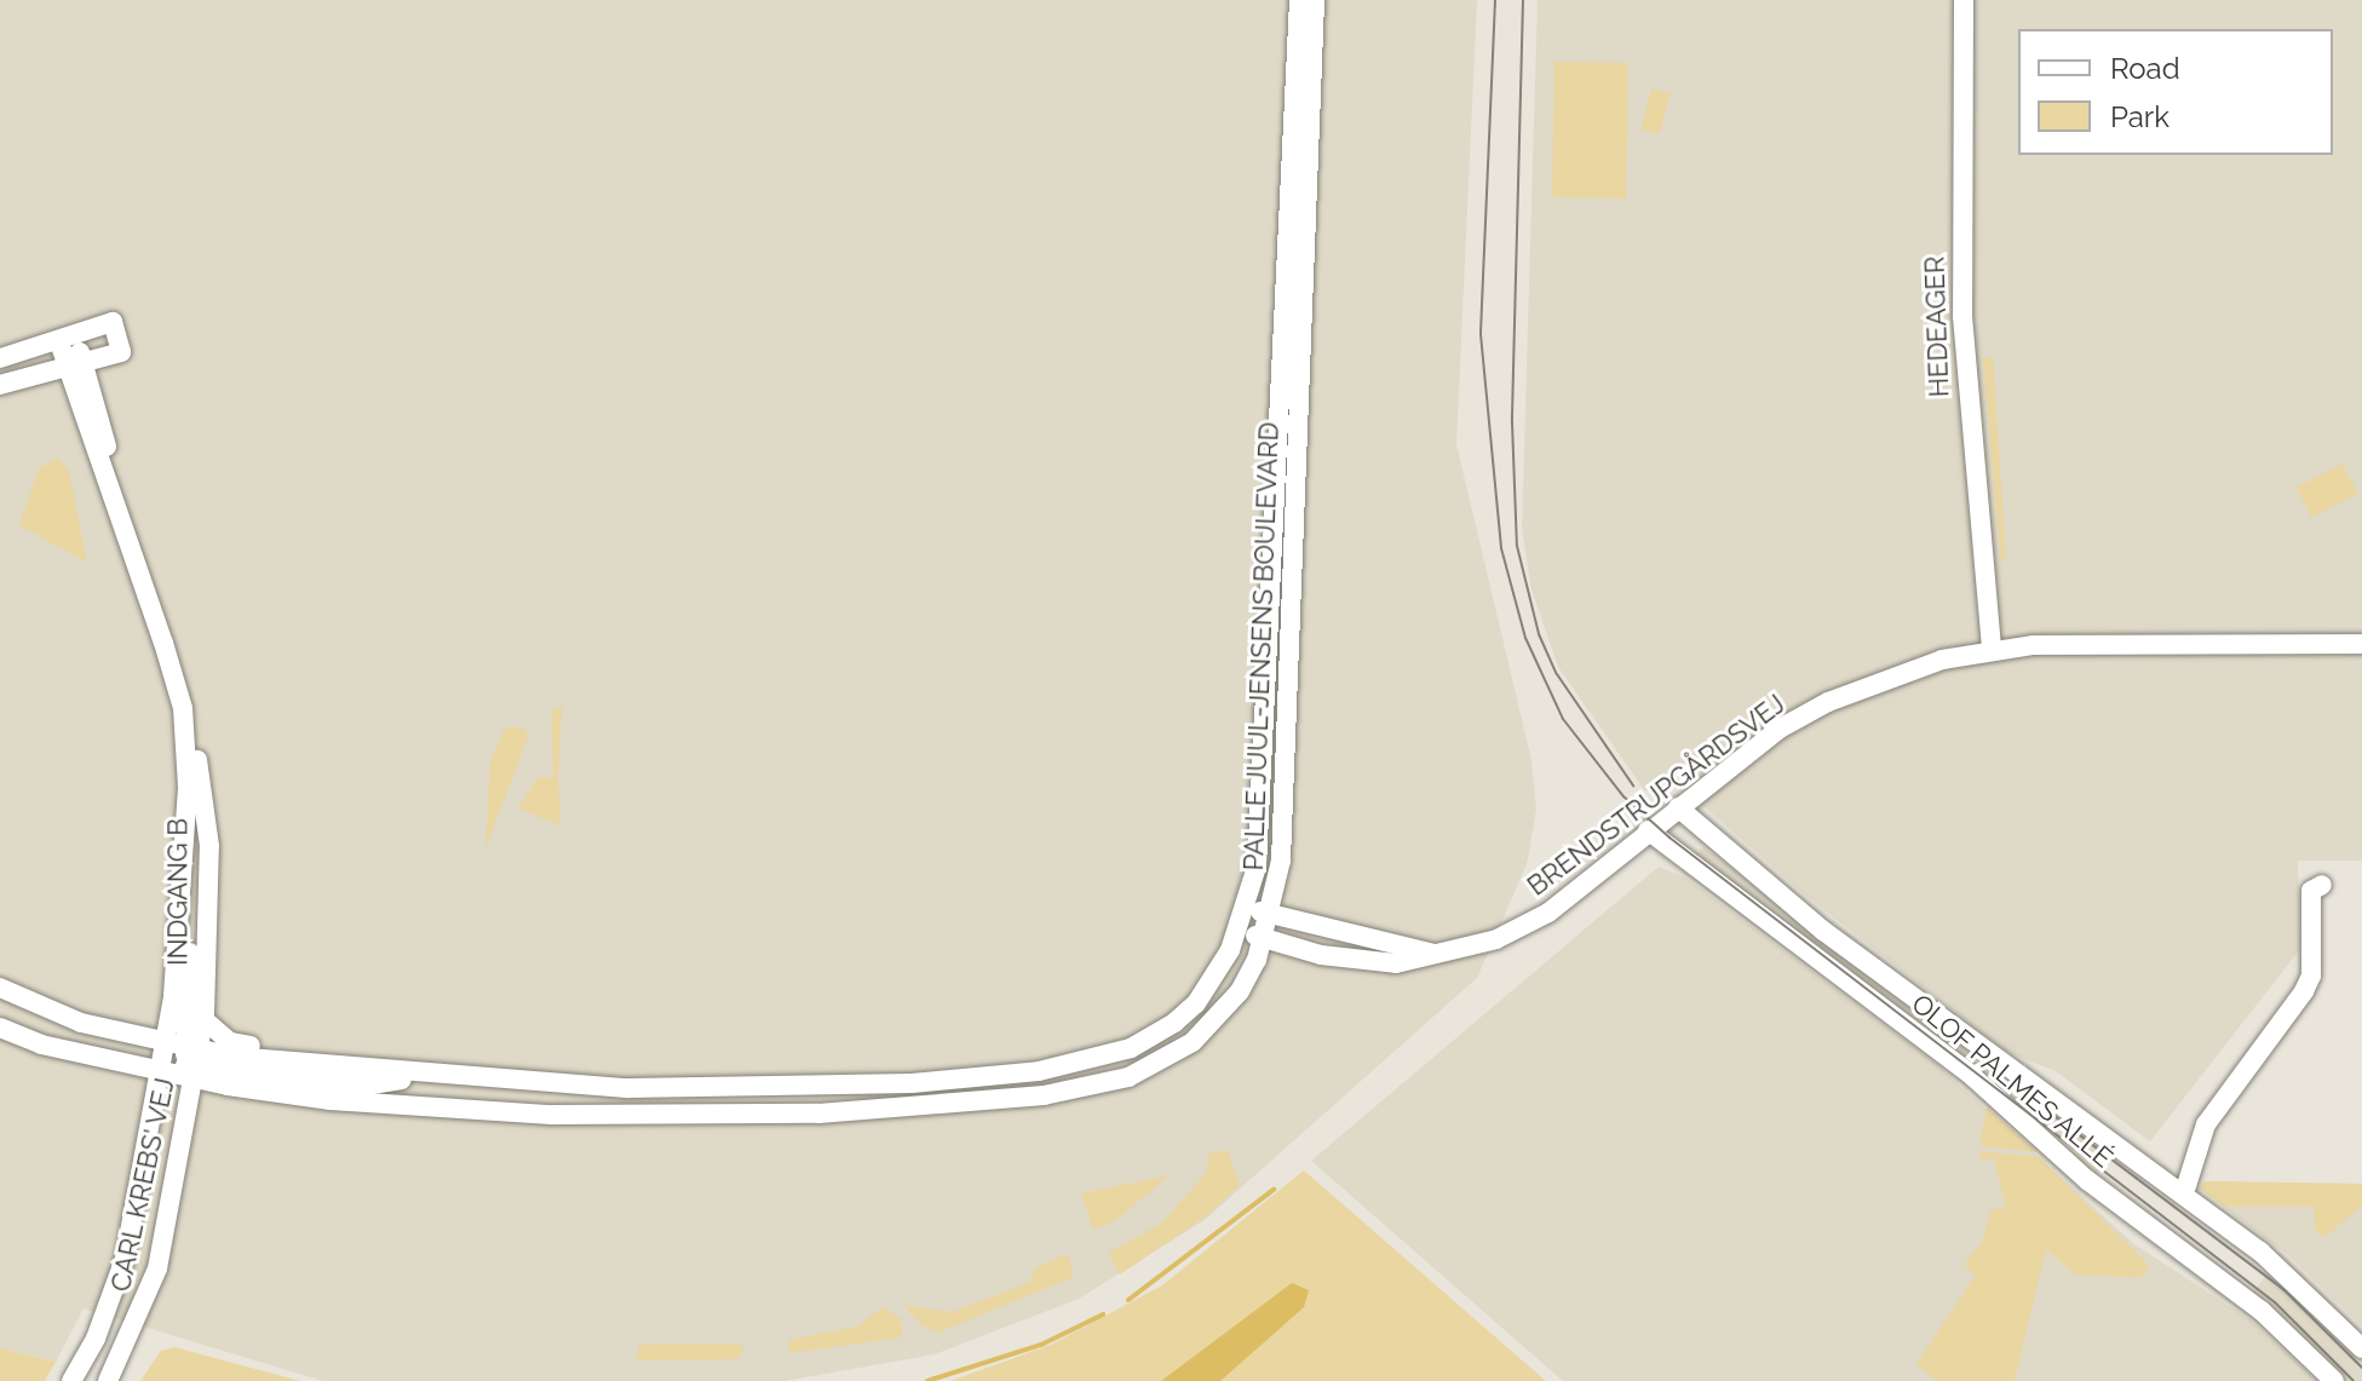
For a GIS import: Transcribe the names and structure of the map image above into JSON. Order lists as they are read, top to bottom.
{
  "streets": {
    "street": [
      "HEDEAGER",
      "PALLE JUUL-JENSENS BOULEVARD",
      "BRENDSTRUPGÅRDSVEJ",
      "INDGANG B",
      "OLOF PALMES ALLÉ",
      "CARL KREBS' VEJ"
    ]
  },
  "crossings": [
    ["HEDEAGER", "BRENDSTRUPGÅRDSVEJ"],
    ["PALLE JUUL-JENSENS BOULEVARD", "BRENDSTRUPGÅRDSVEJ"],
    ["PALLE JUUL-JENSENS BOULEVARD", "INDGANG B"],
    ["PALLE JUUL-JENSENS BOULEVARD", "CARL KREBS' VEJ"],
    ["BRENDSTRUPGÅRDSVEJ", "OLOF PALMES ALLÉ"],
    ["INDGANG B", "CARL KREBS' VEJ"]
  ],
  "legend": ["Road", "Park"]
}
